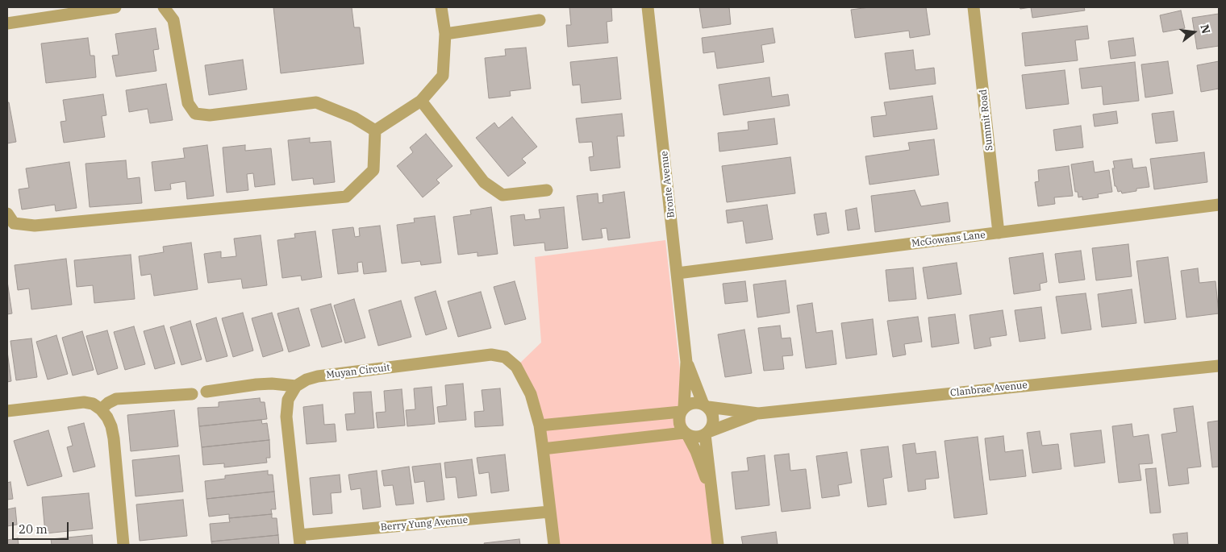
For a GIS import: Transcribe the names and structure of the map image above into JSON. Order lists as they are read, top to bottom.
{
  "streets": {
    "street": [
      "Summit Road",
      "Bronte Avenue",
      "McGowans Lane",
      "Muyan Circuit",
      "Clanbrae Avenue",
      "Berry Yung Avenue"
    ]
  },
  "crossings": [
    ["Summit Road", "McGowans Lane"],
    ["Bronte Avenue", "McGowans Lane"],
    ["Bronte Avenue", "Clanbrae Avenue"],
    ["Muyan Circuit", "Berry Yung Avenue"]
  ],
  "scale_bar": "20 m",
  "north": "right"
}
